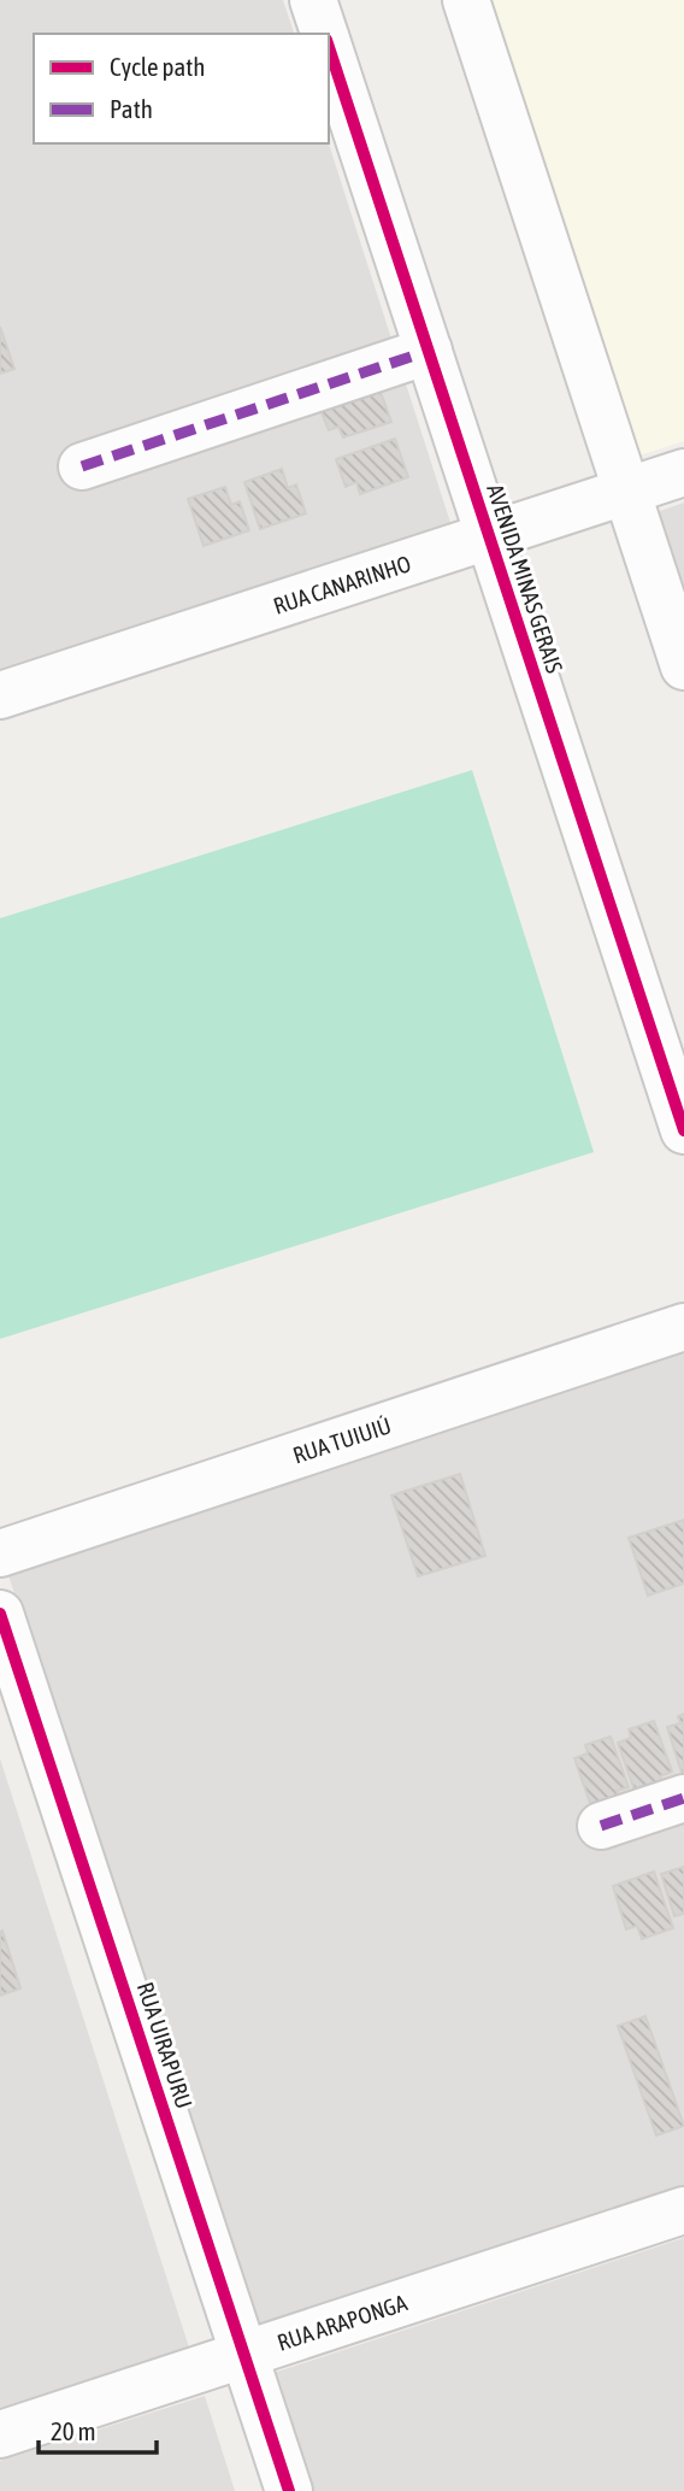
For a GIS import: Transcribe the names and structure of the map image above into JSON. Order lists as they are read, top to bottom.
{
  "streets": {
    "street": [
      "AVENIDA MINAS GERAIS",
      "RUA CANARINHO",
      "RUA TUIUIÚ",
      "RUA UIRAPURU",
      "RUA ARAPONGA"
    ]
  },
  "crossings": [
    ["AVENIDA MINAS GERAIS", "RUA CANARINHO"],
    ["RUA UIRAPURU", "RUA ARAPONGA"]
  ],
  "legend": ["Cycle path", "Path"],
  "scale_bar": "20 m"
}
